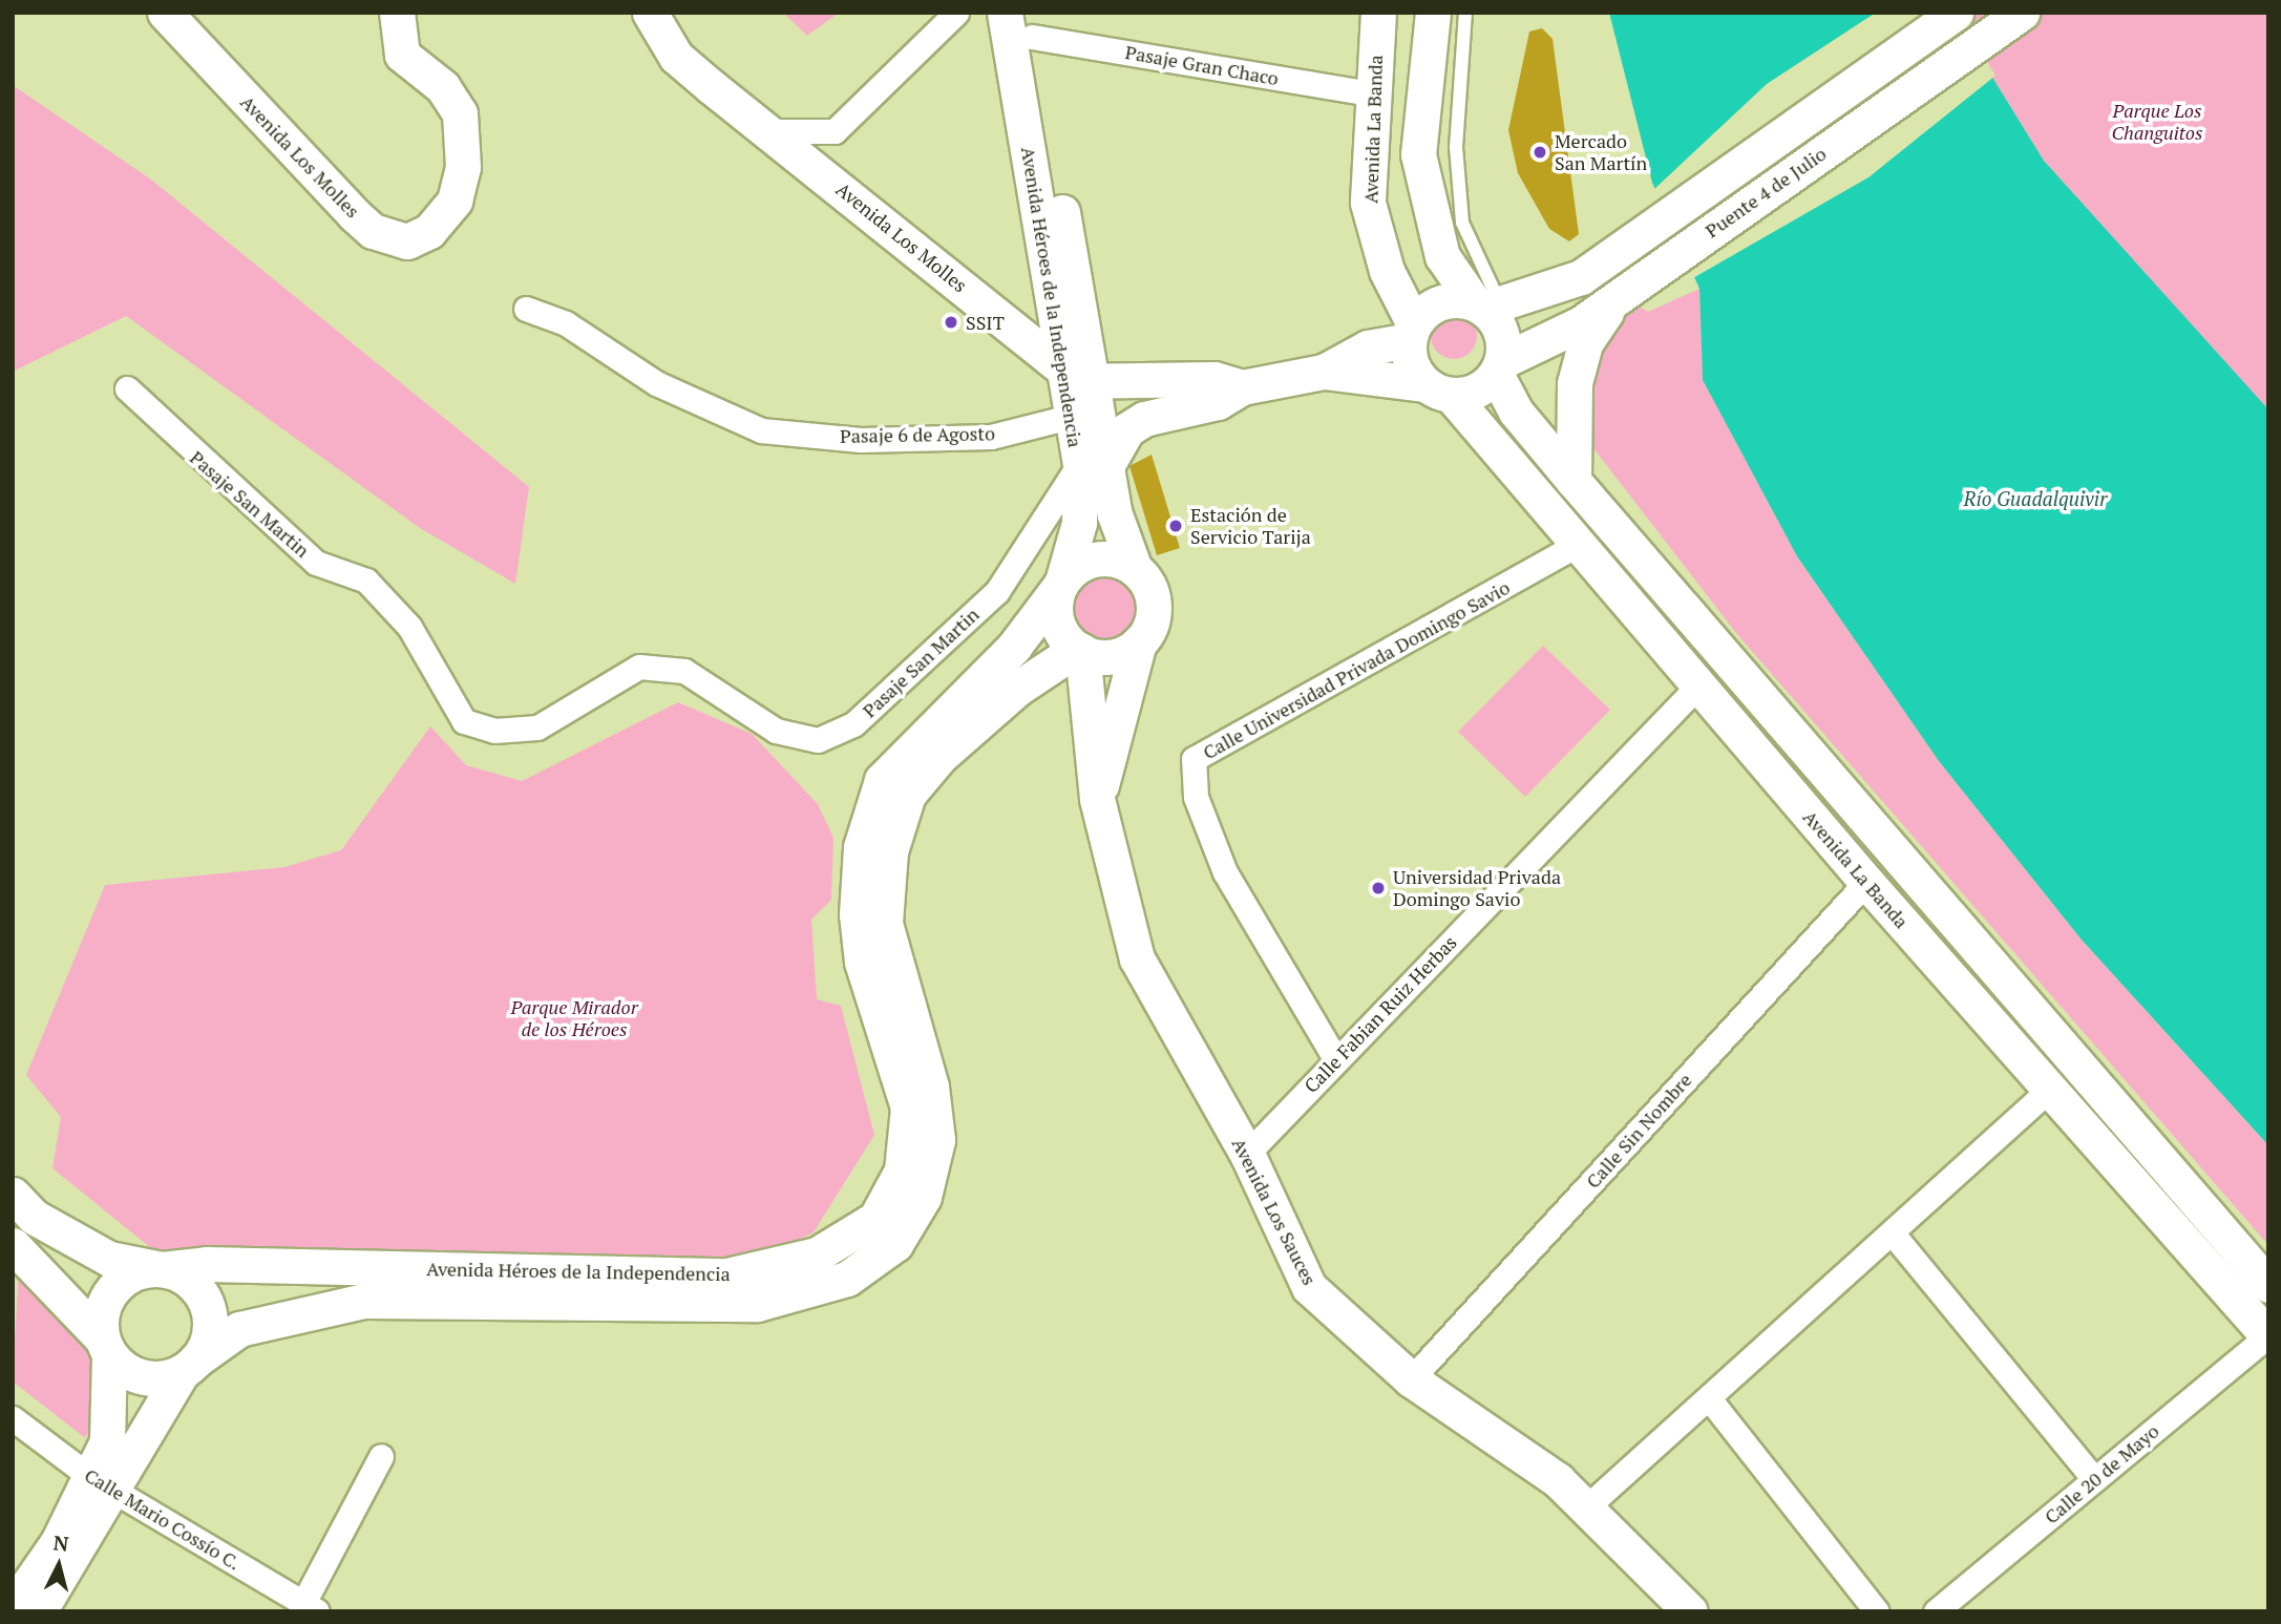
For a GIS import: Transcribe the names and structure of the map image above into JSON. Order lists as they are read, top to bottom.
{
  "streets": {
    "street": [
      "Pasaje Gran Chaco",
      "Avenida La Banda",
      "Avenida Los Molles",
      "Puente 4 de Julio",
      "Avenida Héroes de la Independencia",
      "Pasaje 6 de Agosto",
      "Pasaje San Martin",
      "Calle Universidad Privada Domingo Savio",
      "Calle Fabian Ruiz Herbas",
      "Calle Sin Nombre",
      "Avenida Los Sauces",
      "Calle 20 de Mayo",
      "Calle Mario Cossío C."
    ]
  },
  "crossings": [
    ["Pasaje Gran Chaco", "Avenida La Banda"],
    ["Pasaje Gran Chaco", "Avenida Héroes de la Independencia"],
    ["Avenida La Banda", "Puente 4 de Julio"],
    ["Avenida La Banda", "Calle Universidad Privada Domingo Savio"],
    ["Avenida La Banda", "Calle Fabian Ruiz Herbas"],
    ["Avenida La Banda", "Calle Sin Nombre"],
    ["Avenida La Banda", "Calle 20 de Mayo"],
    ["Avenida Los Molles", "Avenida Héroes de la Independencia"],
    ["Avenida Héroes de la Independencia", "Pasaje 6 de Agosto"],
    ["Avenida Héroes de la Independencia", "Pasaje San Martin"],
    ["Avenida Héroes de la Independencia", "Avenida Los Sauces"],
    ["Calle Universidad Privada Domingo Savio", "Calle Fabian Ruiz Herbas"],
    ["Calle Fabian Ruiz Herbas", "Avenida Los Sauces"],
    ["Calle Sin Nombre", "Avenida Los Sauces"]
  ],
  "water": ["Río Guadalquivir"],
  "parks": ["Parque Los Changuitos", "Parque Mirador de los Héroes"],
  "places": [
    "Mercado San Martín",
    "SSIT",
    "Estación de Servicio Tarija",
    "Universidad Privada Domingo Savio"
  ],
  "north": "top"
}
